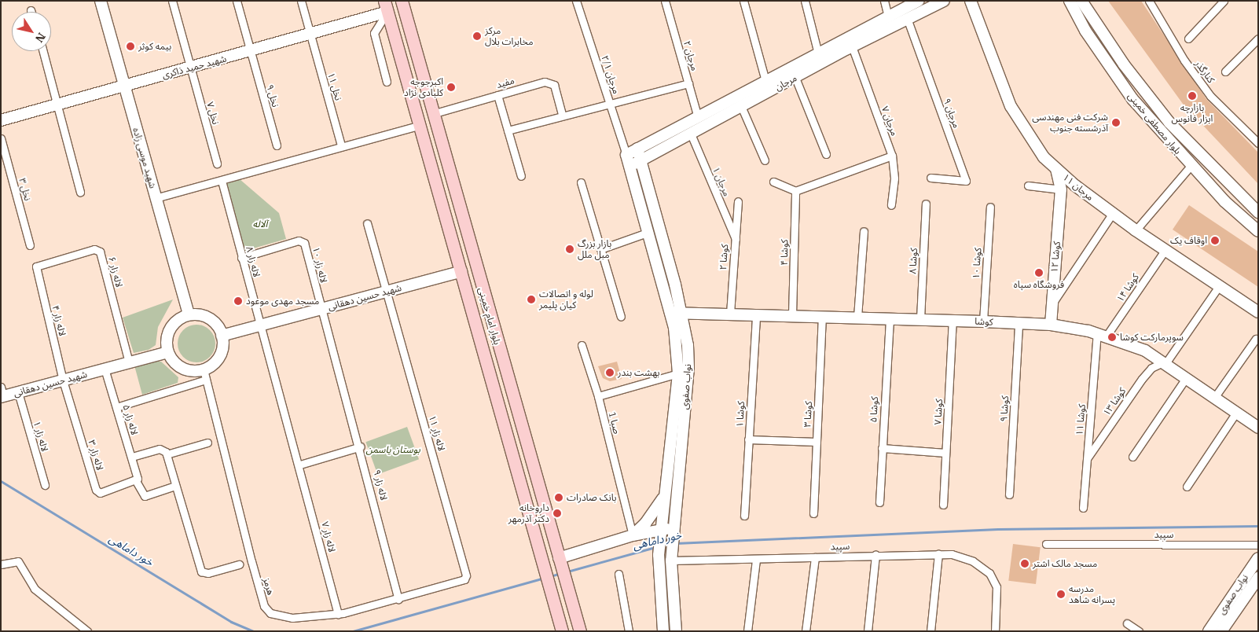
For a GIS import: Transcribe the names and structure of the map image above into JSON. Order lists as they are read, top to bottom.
{
  "streets": {
    "main road": ["بلوار امام خمینی"],
    "street": [
      "مرجان ۲",
      "شهید حمید ذاکری",
      "کنارگذر",
      "مرجان ۲/۱",
      "مفید",
      "مرجان",
      "نخل ۱۱",
      "نخل ۹",
      "نخل ۷",
      "مرجان ۹",
      "مرجان ۷",
      "بلوار مصطفی خمینی",
      "شهید موسی زاده",
      "مرجان ۱",
      "مرجان ۱۱",
      "نخل ۳",
      "کوشا ۴",
      "کوشا ۲",
      "کوشا ۱۲",
      "کوشا ۸",
      "لاله زار ۸",
      "کوشا ۱۰",
      "لاله زار ۱۰",
      "لاله زار ۶",
      "کوشا ۱۴",
      "شهید حسین دهقانی",
      "لاله زار ۴",
      "کوشا",
      "نواب صفوی",
      "کوشا ۱۳",
      "کوشا ۹",
      "کوشا ۵",
      "کوشا ۷",
      "کوشا ۱",
      "کوشا ۳",
      "لاله زار ۵",
      "کوشا ۱۱",
      "صبا 1",
      "لاله زار ۱۱",
      "لاله زار ۱",
      "لاله زار ۳",
      "لاله زار ۹",
      "سپید",
      "لاله زار ۷",
      "هرمز"
    ]
  },
  "crossings": [
    ["مرجان ۲", "مرجان"],
    ["شهید حمید ذاکری", "نخل ۱۱"],
    ["شهید حمید ذاکری", "نخل ۹"],
    ["شهید حمید ذاکری", "نخل ۷"],
    ["شهید حمید ذاکری", "شهید موسی زاده"],
    ["شهید حمید ذاکری", "بلوار امام خمینی"],
    ["مرجان ۲/۱", "مرجان"],
    ["مرجان ۲/۱", "نواب صفوی"],
    ["مفید", "بلوار امام خمینی"],
    ["مرجان", "مرجان ۹"],
    ["مرجان", "مرجان ۷"],
    ["مرجان", "مرجان ۱"],
    ["مرجان", "نواب صفوی"],
    ["شهید موسی زاده", "شهید حسین دهقانی"],
    ["شهید موسی زاده", "هرمز"],
    ["مرجان ۱", "کوشا ۲"],
    ["مرجان ۱۱", "کوشا ۱۲"],
    ["مرجان ۱۱", "کوشا ۱۴"],
    ["کوشا ۴", "کوشا"],
    ["کوشا ۲", "کوشا"],
    ["کوشا ۱۲", "کوشا"],
    ["کوشا ۸", "کوشا"],
    ["لاله زار ۸", "لاله زار ۱۰"],
    ["لاله زار ۸", "شهید حسین دهقانی"],
    ["لاله زار ۸", "لاله زار ۷"],
    ["کوشا ۱۰", "کوشا"],
    ["لاله زار ۱۰", "شهید حسین دهقانی"],
    ["لاله زار ۱۰", "لاله زار ۹"],
    ["لاله زار ۶", "شهید حسین دهقانی"],
    ["لاله زار ۶", "لاله زار ۴"],
    ["کوشا ۱۴", "کوشا"],
    ["کوشا ۱۴", "کوشا ۱۱"],
    ["شهید حسین دهقانی", "بلوار امام خمینی"],
    ["شهید حسین دهقانی", "لاله زار ۴"],
    ["شهید حسین دهقانی", "لاله زار ۵"],
    ["شهید حسین دهقانی", "لاله زار ۱۱"],
    ["شهید حسین دهقانی", "لاله زار ۱"],
    ["شهید حسین دهقانی", "لاله زار ۳"],
    ["شهید حسین دهقانی", "لاله زار ۹"],
    ["شهید حسین دهقانی", "لاله زار ۷"],
    ["شهید حسین دهقانی", "هرمز"],
    ["لاله زار ۴", "لاله زار ۳"],
    ["کوشا", "نواب صفوی"],
    ["کوشا", "کوشا ۱۳"],
    ["کوشا", "کوشا ۹"],
    ["کوشا", "کوشا ۵"],
    ["کوشا", "کوشا ۷"],
    ["کوشا", "کوشا ۱"],
    ["کوشا", "کوشا ۳"],
    ["کوشا", "کوشا ۱۱"],
    ["نواب صفوی", "سپید"],
    ["کوشا ۱۳", "کوشا ۱۱"],
    ["لاله زار ۵", "لاله زار ۳"],
    ["لاله زار ۱۱", "هرمز"],
    ["لاله زار ۹", "هرمز"],
    ["لاله زار ۷", "هرمز"]
  ],
  "water": ["خور داماهی"],
  "parks": ["آلاله", "بوستان یاسمن"],
  "places": [
    "مرکز مخابرات بلال",
    "بیمه کوثر",
    "اکبرجوجه کلبادی نژاد",
    "بازارچه ابزار فانوس",
    "شرکت فنی مهندسی آذرشسته جنوب",
    "اوقاف یک",
    "بازار بزرگ مبل ملل",
    "فروشگاه سپاه",
    "لوله و اتصالات کیان پلیمر",
    "مسجد مهدی موعود",
    "سوپرمارکت کوشا",
    "بهشت بندر",
    "بانک صادرات",
    "داروخانه دکتر آذرمهر",
    "مسجد مالک اشتر",
    "مدرسه پسرانه شاهد"
  ],
  "north": "bottom right"
}
